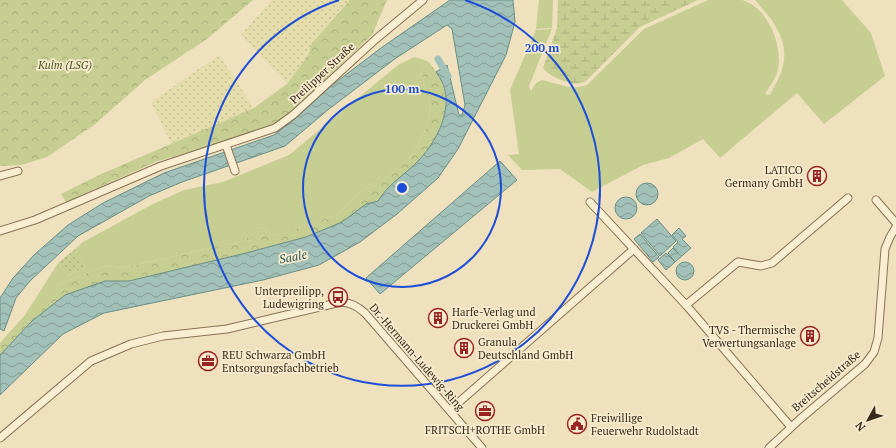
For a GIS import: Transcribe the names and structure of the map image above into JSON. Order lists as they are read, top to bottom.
{
  "streets": {
    "street": ["Preilipper Straße", "Dr.-Hermann-Ludewig-Ring", "Breitscheidstraße"]
  },
  "water": ["Saale"],
  "parks": ["Kulm (LSG)"],
  "places": {
    "building": [
      "LATICO Germany GmbH",
      "Harfe-Verlag und Druckerei GmbH",
      "TVS - Thermische Verwertungsanlage",
      "Granula Deutschland GmbH"
    ],
    "bus stop": ["Unterpreilipp, Ludewigring"],
    "office": ["REU Schwarza GmbH Entsorgungsfachbetrieb", "FRITSCH+ROTHE GmbH"],
    "public building": ["Freiwillige Feuerwehr Rudolstadt"]
  },
  "north": "bottom left",
  "rings": ["200 m", "100 m"]
}
